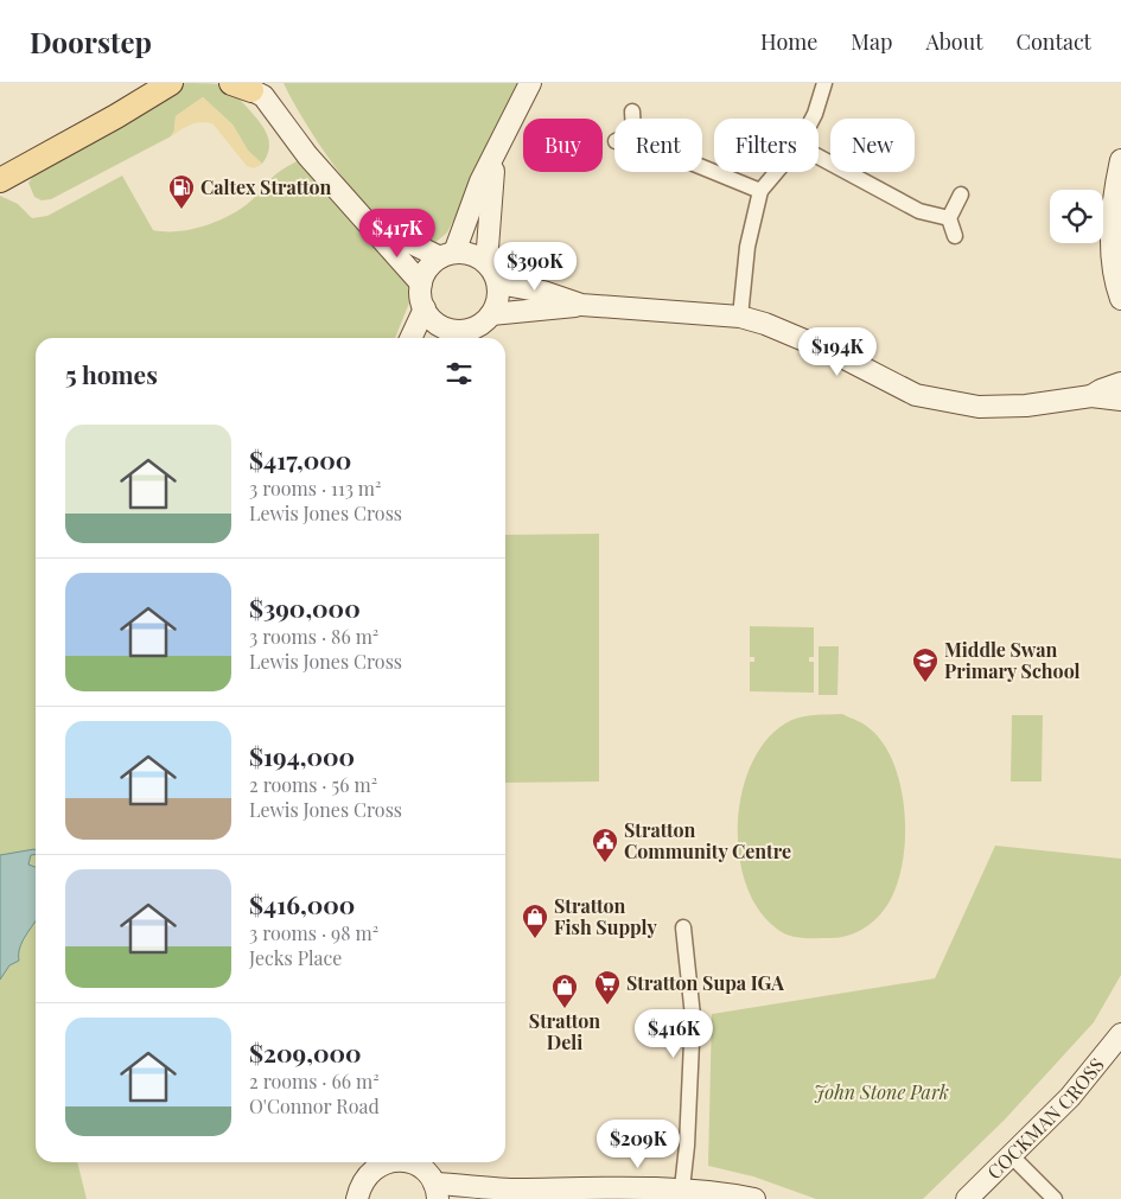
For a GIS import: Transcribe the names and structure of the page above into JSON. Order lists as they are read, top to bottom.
{
  "streets": {
    "street": ["COCKMAN CROSS"]
  },
  "parks": ["John Stone Park"],
  "places": {
    "fuel station": ["Caltex Stratton"],
    "school or university": ["Middle Swan Primary School"],
    "public building": ["Stratton Community Centre"],
    "shop": ["Stratton Fish Supply", "Stratton Deli"],
    "supermarket": ["Stratton Supa IGA"]
  },
  "page": {
    "header": "Doorstep",
    "nav": [
      "Home",
      "Map",
      "About",
      "Contact"
    ],
    "chip": [
      "Buy",
      "Rent",
      "Filters",
      "New"
    ],
    "price": [
      "$417K",
      "$390K",
      "$194K",
      "$416K",
      "$209K"
    ],
    "heading": "5 homes",
    "list": [
      {
        "name": "$417,000",
        "note": "3 rooms · 113 m² · Lewis Jones Cross"
      },
      {
        "name": "$390,000",
        "note": "3 rooms · 86 m² · Lewis Jones Cross"
      },
      {
        "name": "$194,000",
        "note": "2 rooms · 56 m² · Lewis Jones Cross"
      },
      {
        "name": "$416,000",
        "note": "3 rooms · 98 m² · Jecks Place"
      },
      {
        "name": "$209,000",
        "note": "2 rooms · 66 m² · O'Connor Road"
      }
    ]
  }
}
